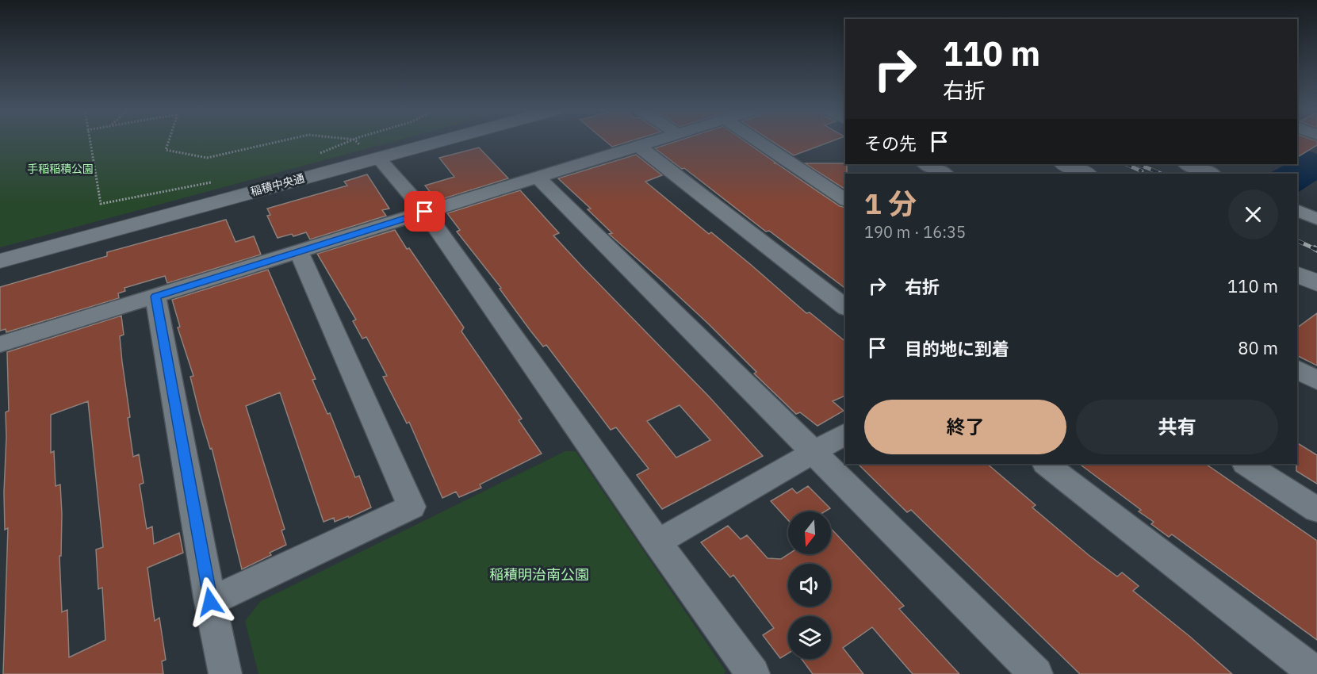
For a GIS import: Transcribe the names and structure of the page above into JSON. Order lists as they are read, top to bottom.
{
  "streets": {
    "street": ["稲積中央通"]
  },
  "parks": ["手稲稲積公園", "稲積明治南公園"],
  "north": "bottom",
  "page": {
    "turn": ["110 m", "右折"],
    "then": "その先",
    "heading": ["1 分", "190 m · 16:35"],
    "list": [
      {
        "name": "右折",
        "value": "110 m"
      },
      {
        "name": "目的地に到着",
        "value": "80 m"
      }
    ],
    "buttons": ["終了", "共有"]
  }
}
